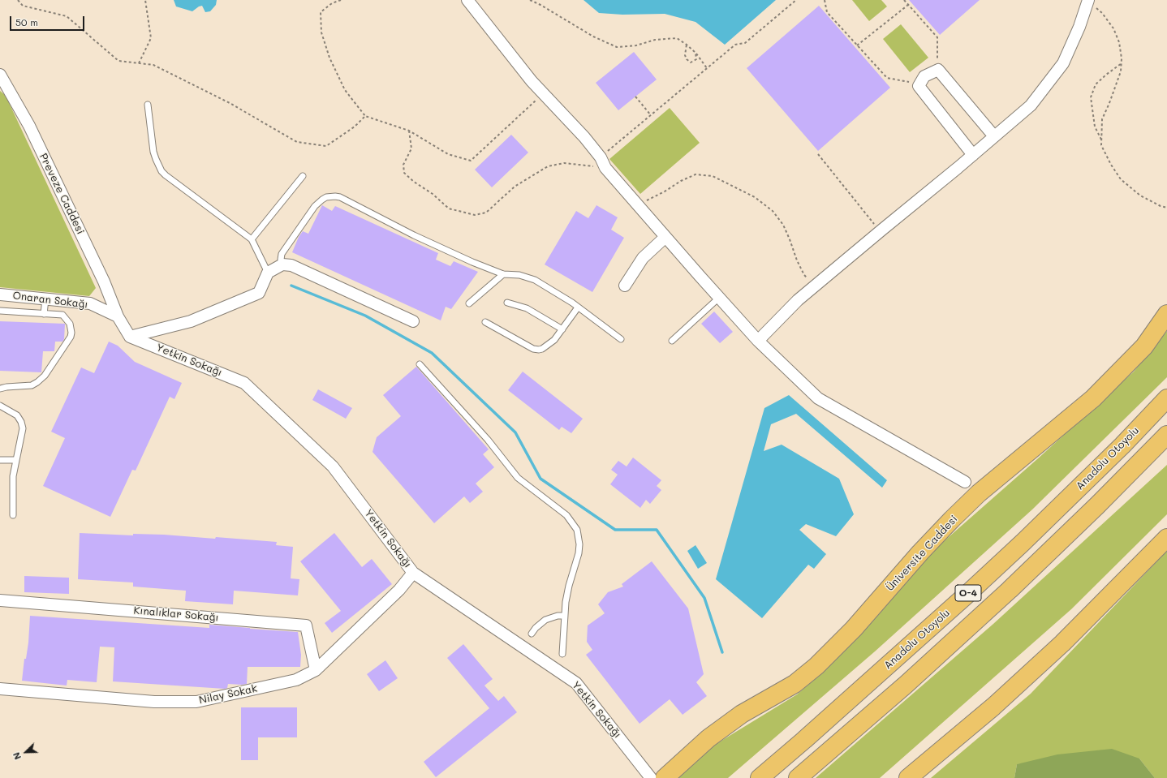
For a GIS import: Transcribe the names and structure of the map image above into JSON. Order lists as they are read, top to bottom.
{
  "streets": {
    "main road": ["Anadolu Otoyolu", "Üniversite Caddesi", "O-4"],
    "street": [
      "Preveze Caddesi",
      "Onaran Sokağı",
      "Yetkin Sokağı",
      "Kınalıklar Sokağı",
      "Nilay Sokak"
    ]
  },
  "crossings": [
    ["Preveze Caddesi", "Onaran Sokağı"],
    ["Yetkin Sokağı", "Nilay Sokak"],
    ["Kınalıklar Sokağı", "Nilay Sokak"]
  ],
  "scale_bar": "50 m",
  "north": "bottom left"
}
